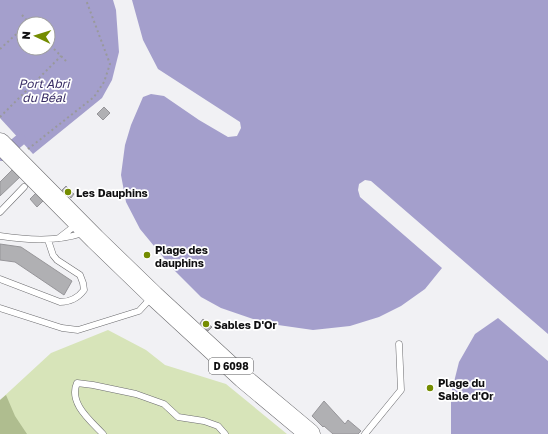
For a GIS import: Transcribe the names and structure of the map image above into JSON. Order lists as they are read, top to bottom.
{
  "streets": {
    "main road": ["D 6098"]
  },
  "water": ["Port Abri du Béal"],
  "places": [
    "Les Dauphins",
    "Plage des dauphins",
    "Sables D'Or",
    "Plage du Sable d'Or"
  ],
  "north": "left"
}
